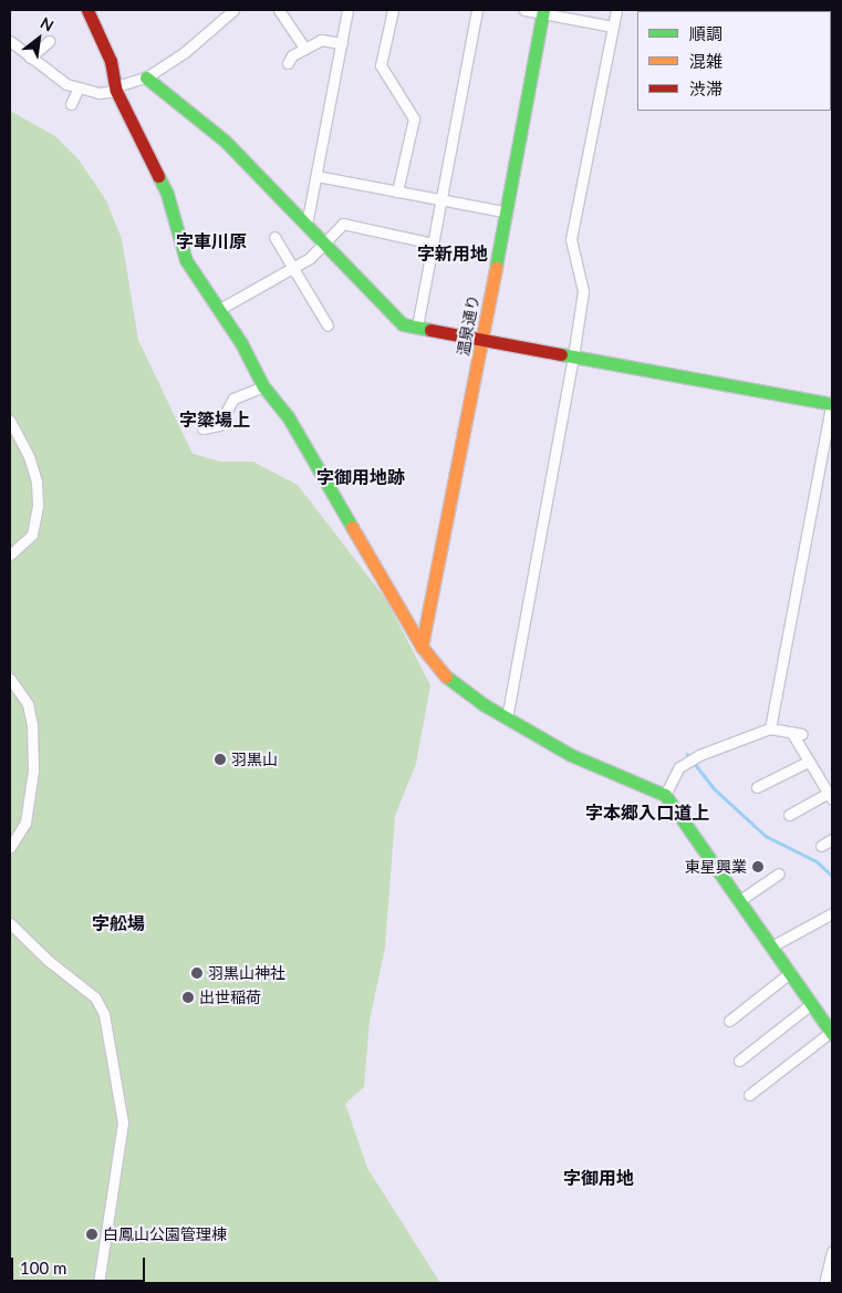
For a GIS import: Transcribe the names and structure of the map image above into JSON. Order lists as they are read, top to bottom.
{
  "streets": {
    "street": ["温泉通り"]
  },
  "districts": [
    "字車川原",
    "字新用地",
    "字簗場上",
    "字御用地跡",
    "字本郷入口道上",
    "字舩場",
    "字御用地"
  ],
  "places": [
    "羽黒山",
    "東星興業",
    "羽黒山神社",
    "出世稲荷",
    "白鳳山公園管理棟"
  ],
  "legend": ["順調", "混雑", "渋滞"],
  "scale_bar": "100 m",
  "north": "top right"
}
